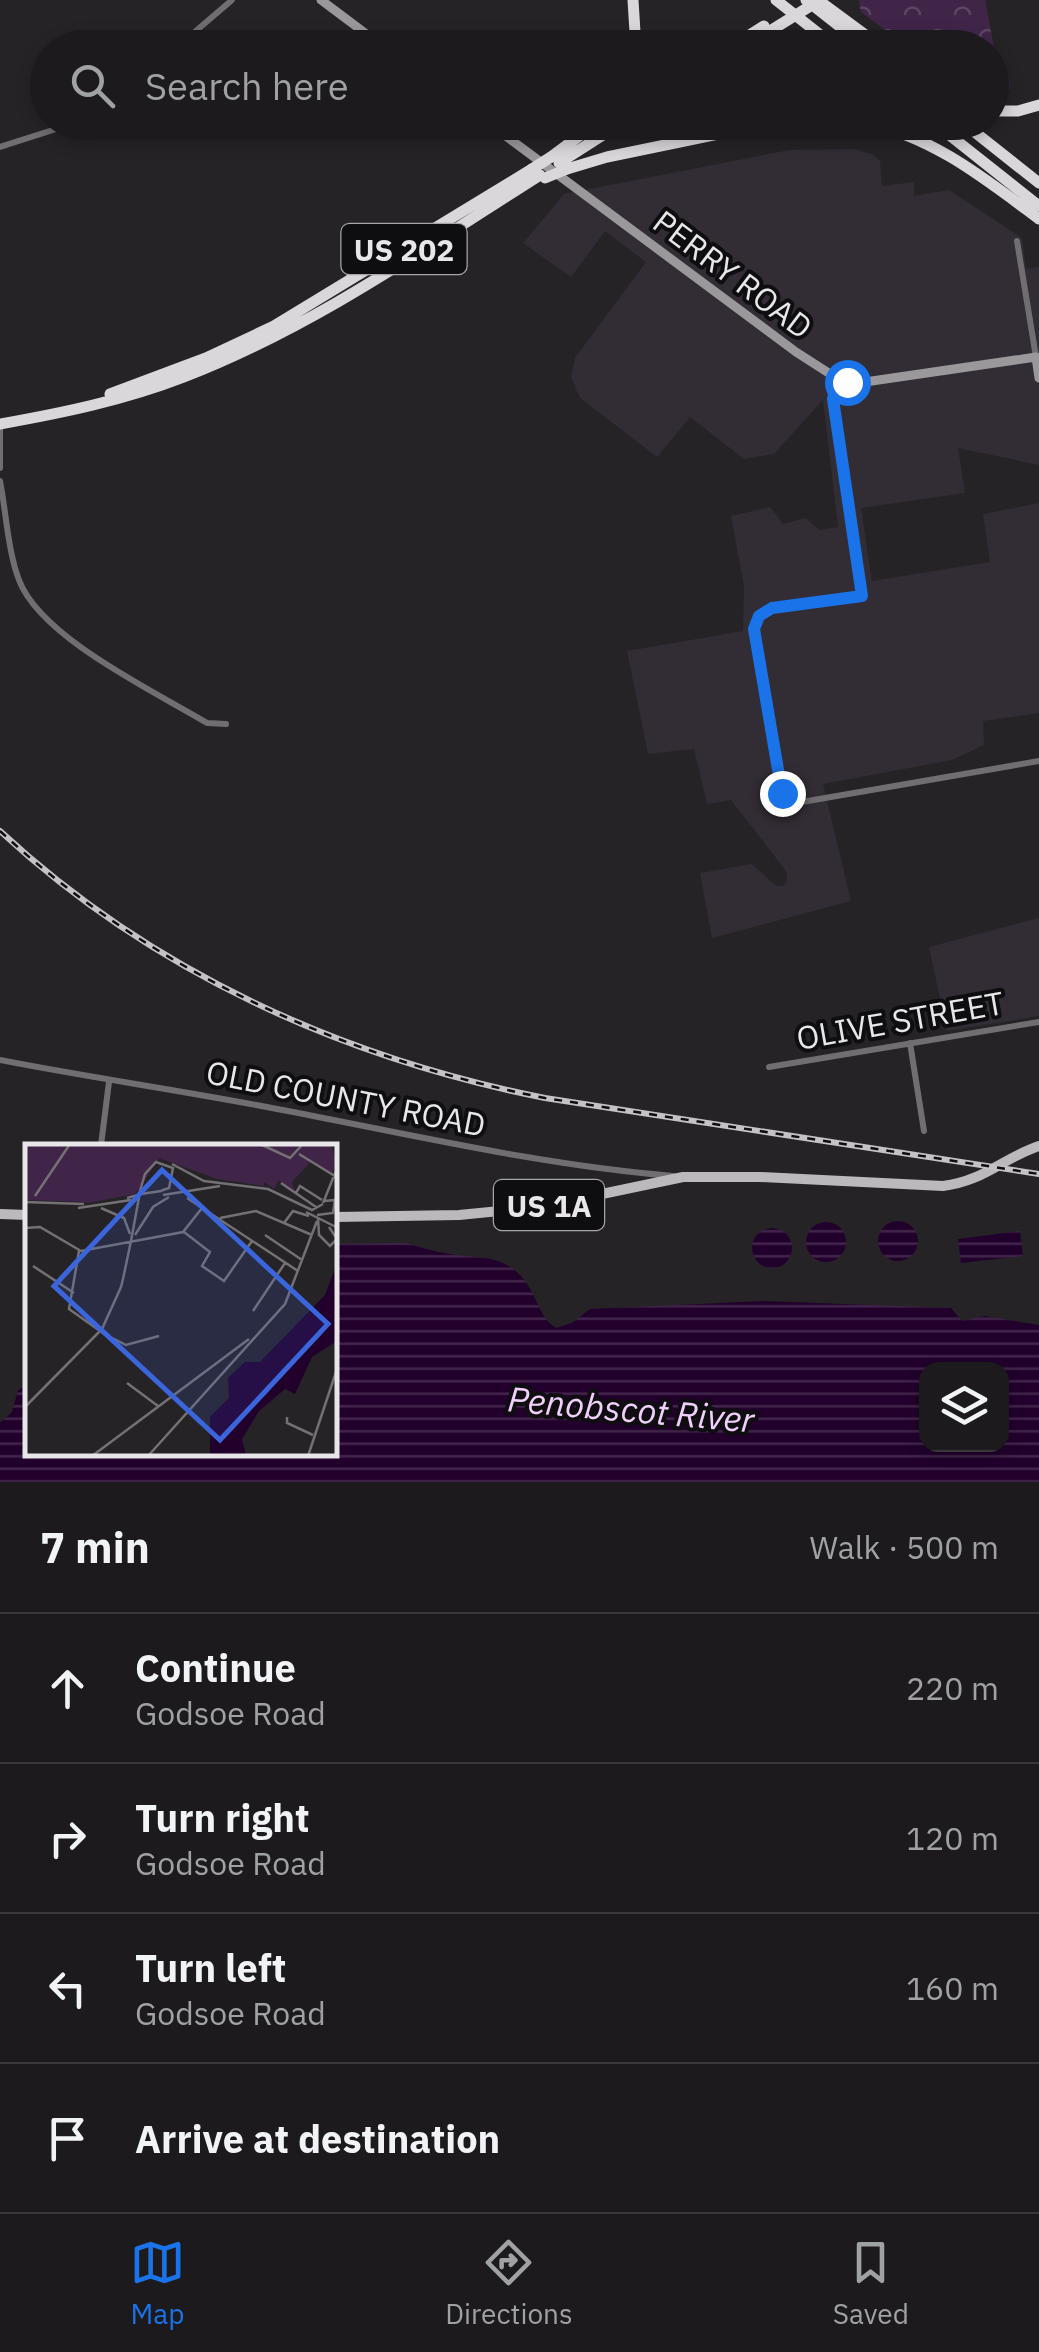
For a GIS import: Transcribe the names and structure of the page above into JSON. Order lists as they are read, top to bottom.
{
  "streets": {
    "highway": ["US 202"],
    "main road": ["US 1A"],
    "street": ["PERRY ROAD", "OLIVE STREET", "OLD COUNTY ROAD"]
  },
  "crossings": [
    ["OLD COUNTY ROAD", "US 1A"]
  ],
  "water": ["Penobscot River"],
  "page": {
    "search": "Search here",
    "heading": ["7 min", "Walk · 500 m"],
    "list": [
      ["Continue", "Godsoe Road", "220 m"],
      ["Turn right", "Godsoe Road", "120 m"],
      ["Turn left", "Godsoe Road", "160 m"],
      "Arrive at destination"
    ],
    "nav": ["Map", "Directions", "Saved"]
  }
}
